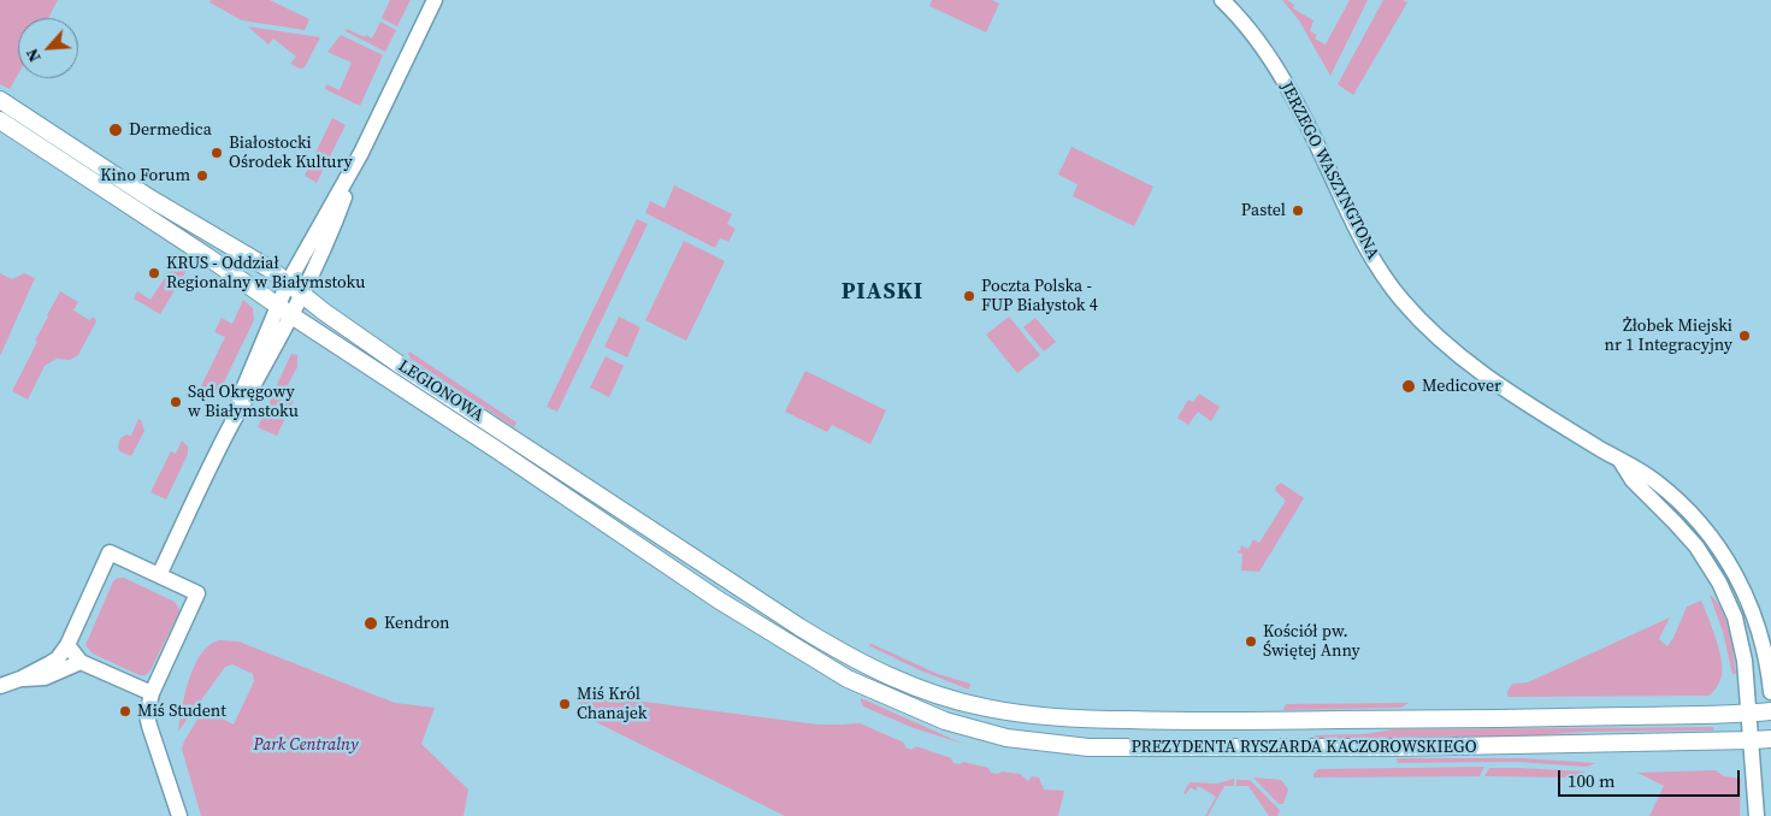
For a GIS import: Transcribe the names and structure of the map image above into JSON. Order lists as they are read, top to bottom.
{
  "streets": {
    "main road": ["LEGIONOWA", "PREZYDENTA RYSZARDA KACZOROWSKIEGO"],
    "street": ["JERZEGO WASZYNGTONA"]
  },
  "crossings": [
    ["JERZEGO WASZYNGTONA", "PREZYDENTA RYSZARDA KACZOROWSKIEGO"],
    ["LEGIONOWA", "PREZYDENTA RYSZARDA KACZOROWSKIEGO"]
  ],
  "districts": ["PIASKI"],
  "parks": ["Park Centralny"],
  "places": [
    "Dermedica",
    "Białostocki Ośrodek Kultury",
    "Kino Forum",
    "Pastel",
    "KRUS - Oddział Regionalny w Białymstoku",
    "Poczta Polska - FUP Białystok 4",
    "Żłobek Miejski nr 1 Integracyjny",
    "Medicover",
    "Sąd Okręgowy w Białymstoku",
    "Kendron",
    "Kościół pw. Świętej Anny",
    "Miś Król Chanajek",
    "Miś Student"
  ],
  "scale_bar": "100 m",
  "north": "bottom left"
}
